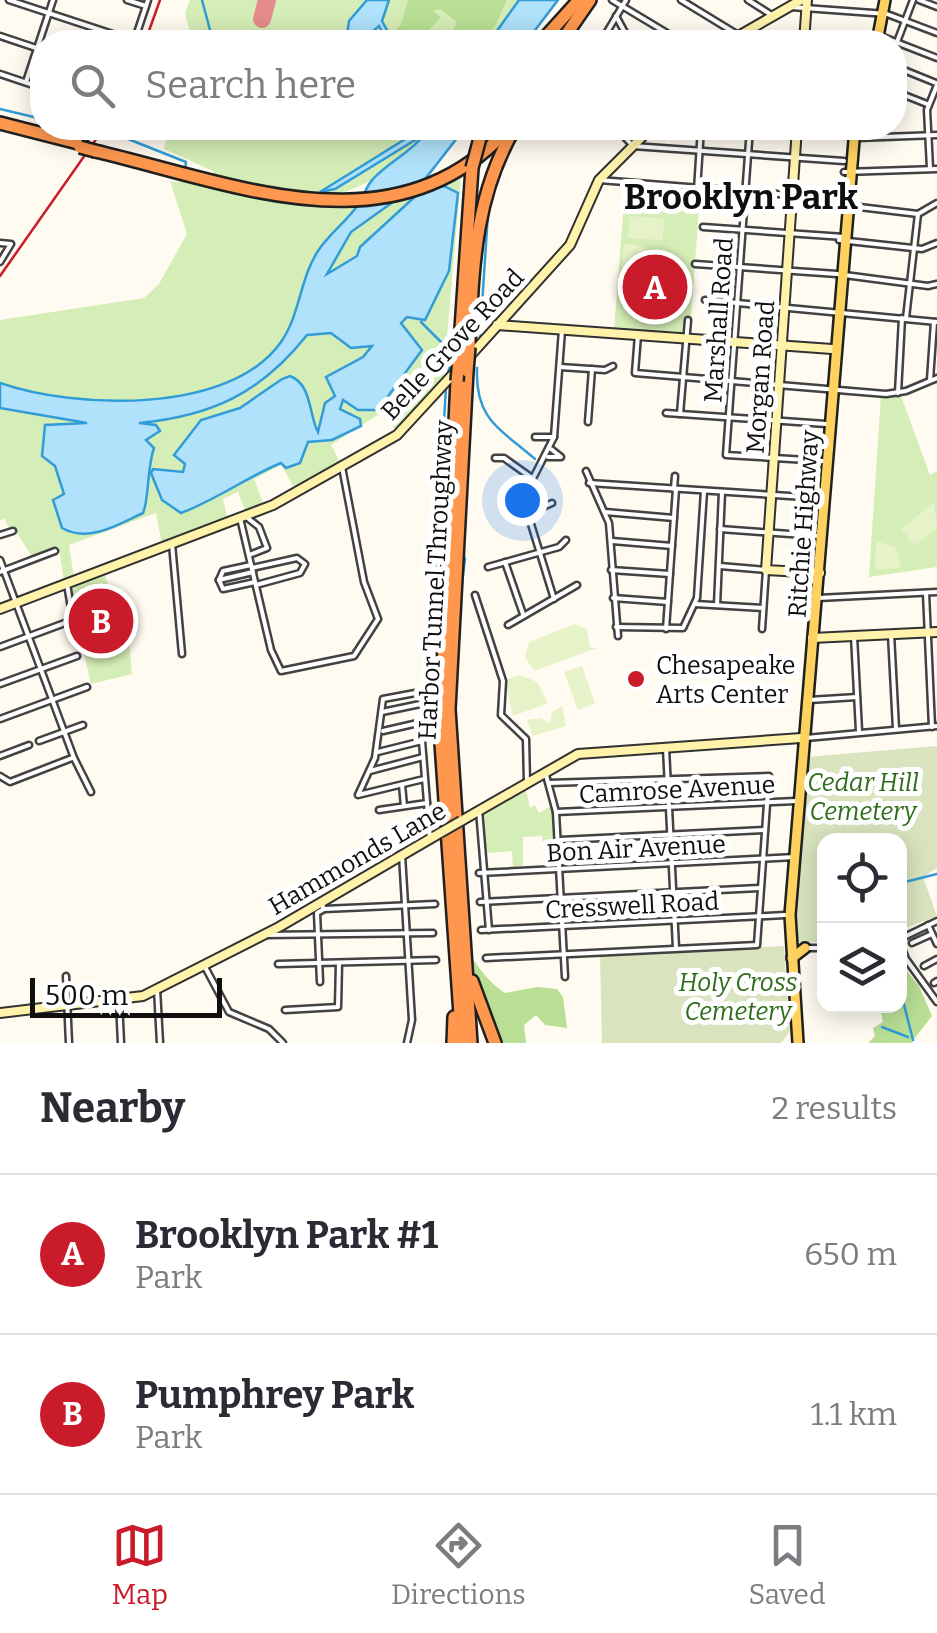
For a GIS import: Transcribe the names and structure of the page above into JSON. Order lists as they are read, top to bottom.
{
  "streets": {
    "highway": ["Harbor Tunnel Throughway"],
    "main road": ["Ritchie Highway"],
    "street": [
      "Marshall Road",
      "Belle Grove Road",
      "Morgan Road",
      "Camrose Avenue",
      "Bon Air Avenue",
      "Hammonds Lane",
      "Cresswell Road"
    ]
  },
  "crossings": [
    ["Marshall Road", "Morgan Road"],
    ["Ritchie Highway", "Camrose Avenue"],
    ["Ritchie Highway", "Bon Air Avenue"],
    ["Ritchie Highway", "Hammonds Lane"],
    ["Ritchie Highway", "Cresswell Road"]
  ],
  "districts": ["Brooklyn Park"],
  "parks": ["Cedar Hill Cemetery", "Holy Cross Cemetery"],
  "places": ["Chesapeake Arts Center"],
  "scale_bar": "500 m",
  "page": {
    "search": "Search here",
    "pins": ["A", "B"],
    "scale": "500 m",
    "heading": ["Nearby", "2 results"],
    "list": [
      {
        "mark": "A",
        "name": "Brooklyn Park #1",
        "note": "Park",
        "value": "650 m"
      },
      {
        "mark": "B",
        "name": "Pumphrey Park",
        "note": "Park",
        "value": "1.1 km"
      }
    ],
    "nav": ["Map", "Directions", "Saved"]
  }
}
